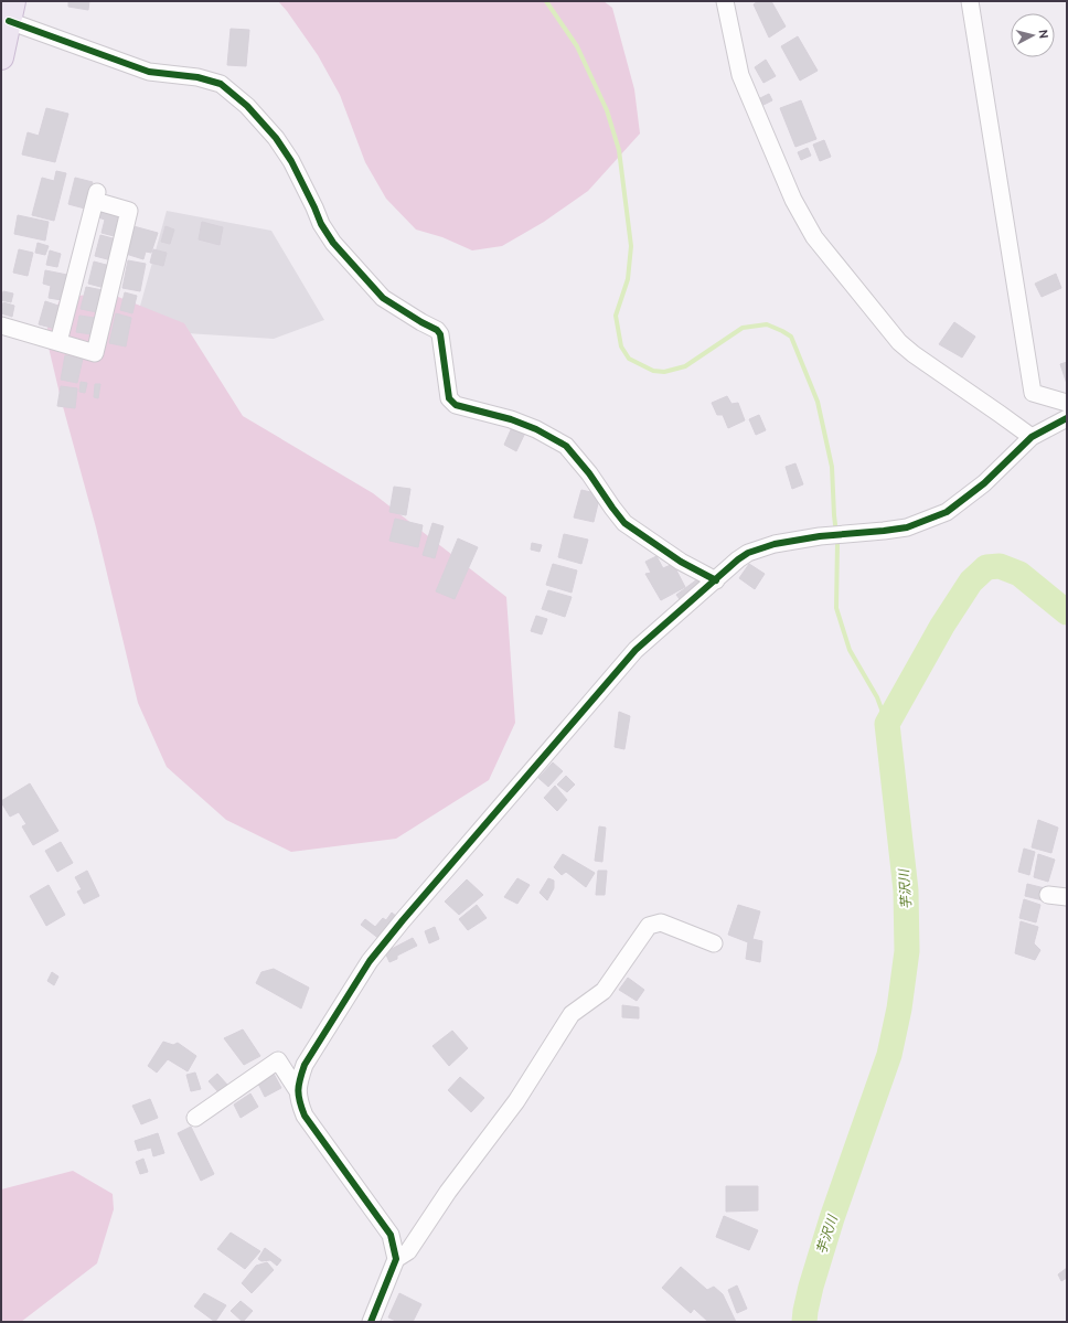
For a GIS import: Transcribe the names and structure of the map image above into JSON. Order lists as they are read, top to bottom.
{
  "water": ["芋沢川"],
  "north": "right"
}
